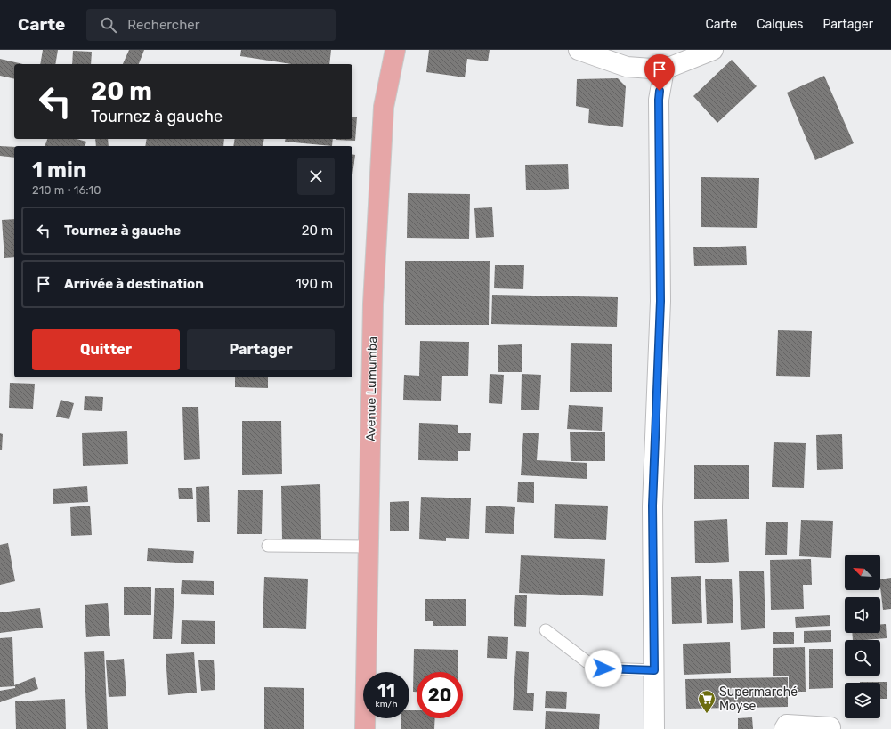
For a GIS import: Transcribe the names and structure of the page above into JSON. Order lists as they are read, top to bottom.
{
  "streets": {
    "main road": ["Avenue Lumumba"]
  },
  "places": {
    "supermarket": ["Supermarché Moyse"]
  },
  "north": "top left",
  "page": {
    "header": "Carte",
    "search": "Rechercher",
    "nav": ["Carte", "Calques", "Partager"],
    "turn": ["20 m", "Tournez à gauche"],
    "heading": ["1 min", "210 m · 16:10"],
    "list": [
      {
        "name": "Tournez à gauche",
        "value": "20 m"
      },
      {
        "name": "Arrivée à destination",
        "value": "190 m"
      }
    ],
    "buttons": ["Quitter", "Partager"],
    "speed": "11 km/h",
    "limit": "20"
  }
}
